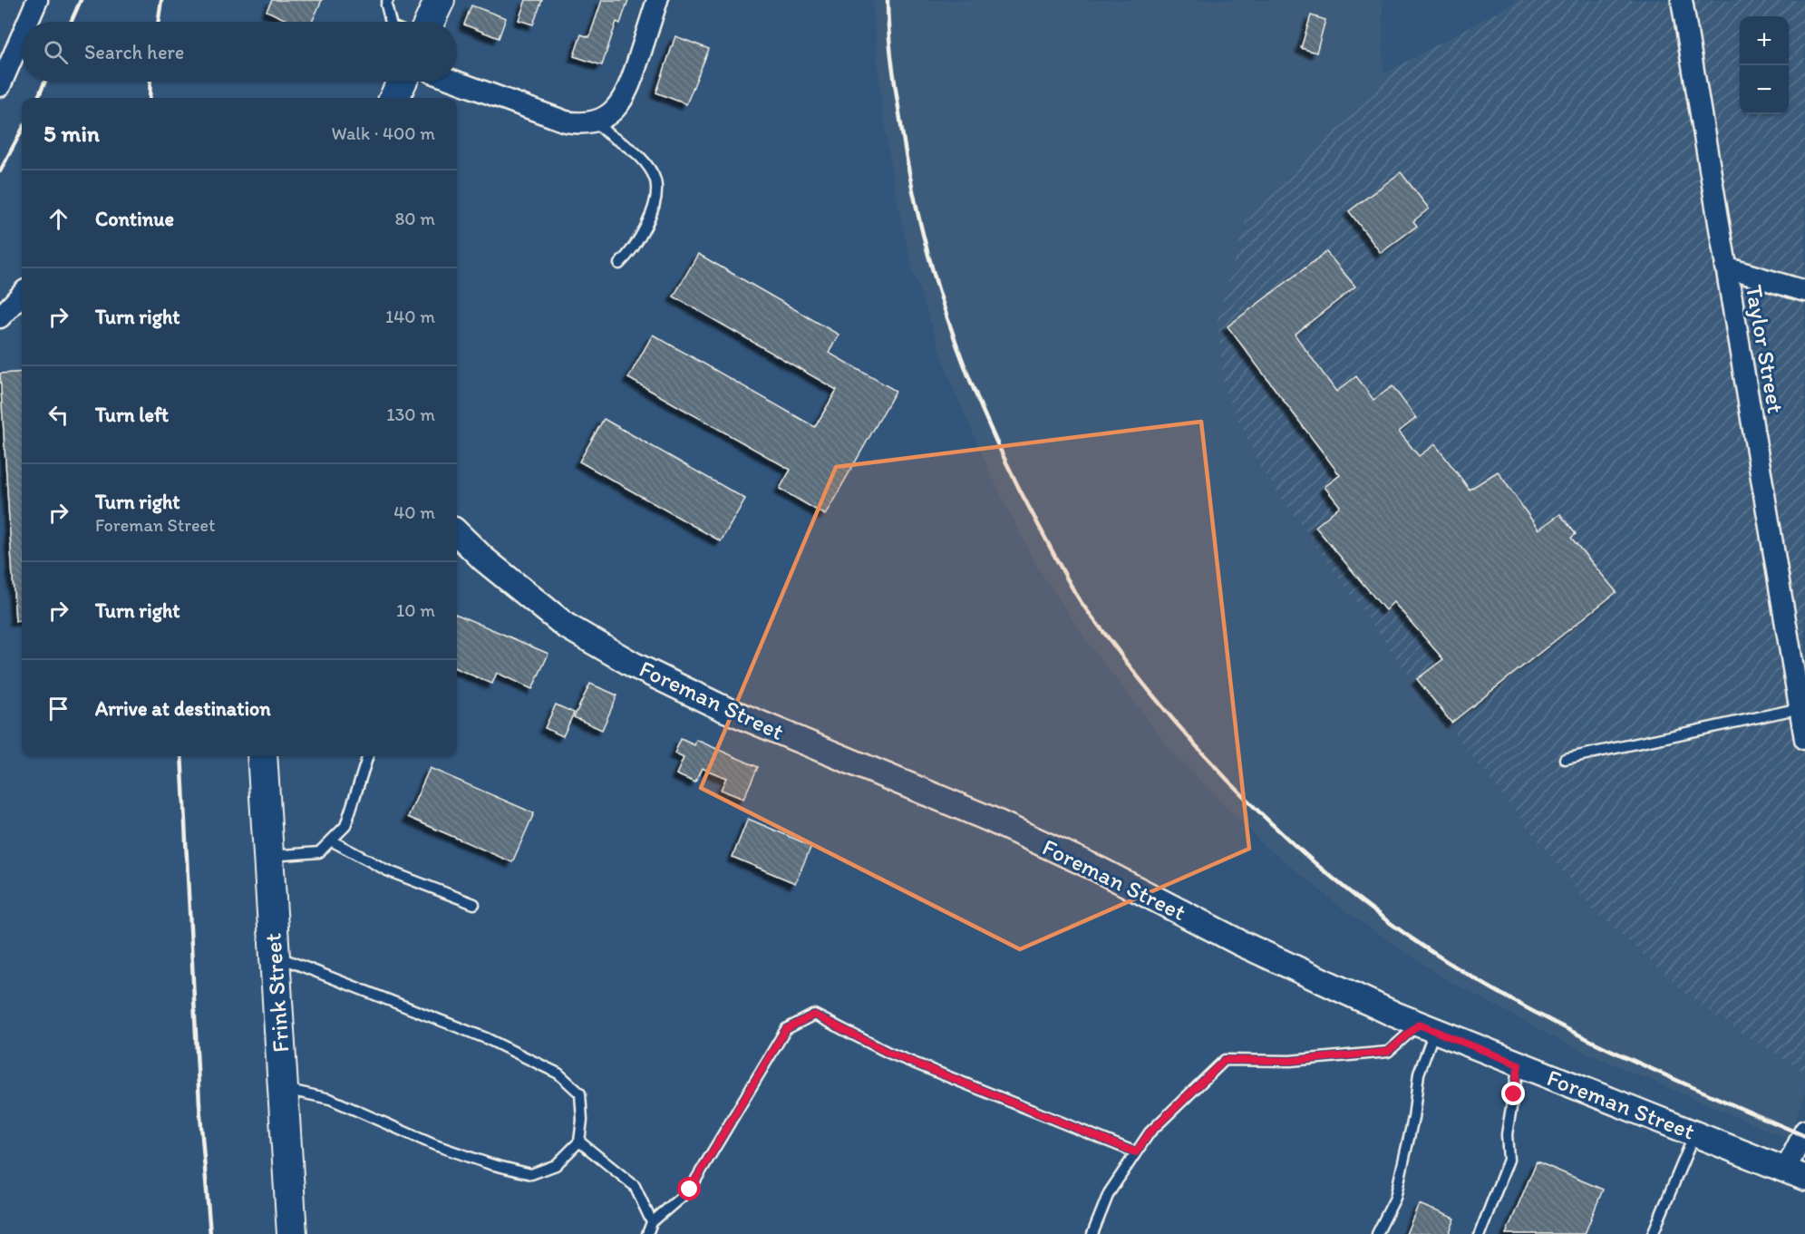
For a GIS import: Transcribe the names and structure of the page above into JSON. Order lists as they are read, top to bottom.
{
  "streets": {
    "main road": ["Frink Street"],
    "street": ["Taylor Street", "Foreman Street"]
  },
  "page": {
    "map_buttons": ["+", "−"],
    "search": "Search here",
    "heading": ["5 min", "Walk · 400 m"],
    "list": [
      ["Continue", "80 m"],
      ["Turn right", "140 m"],
      ["Turn left", "130 m"],
      ["Turn right", "Foreman Street", "40 m"],
      ["Turn right", "10 m"],
      "Arrive at destination"
    ]
  }
}
